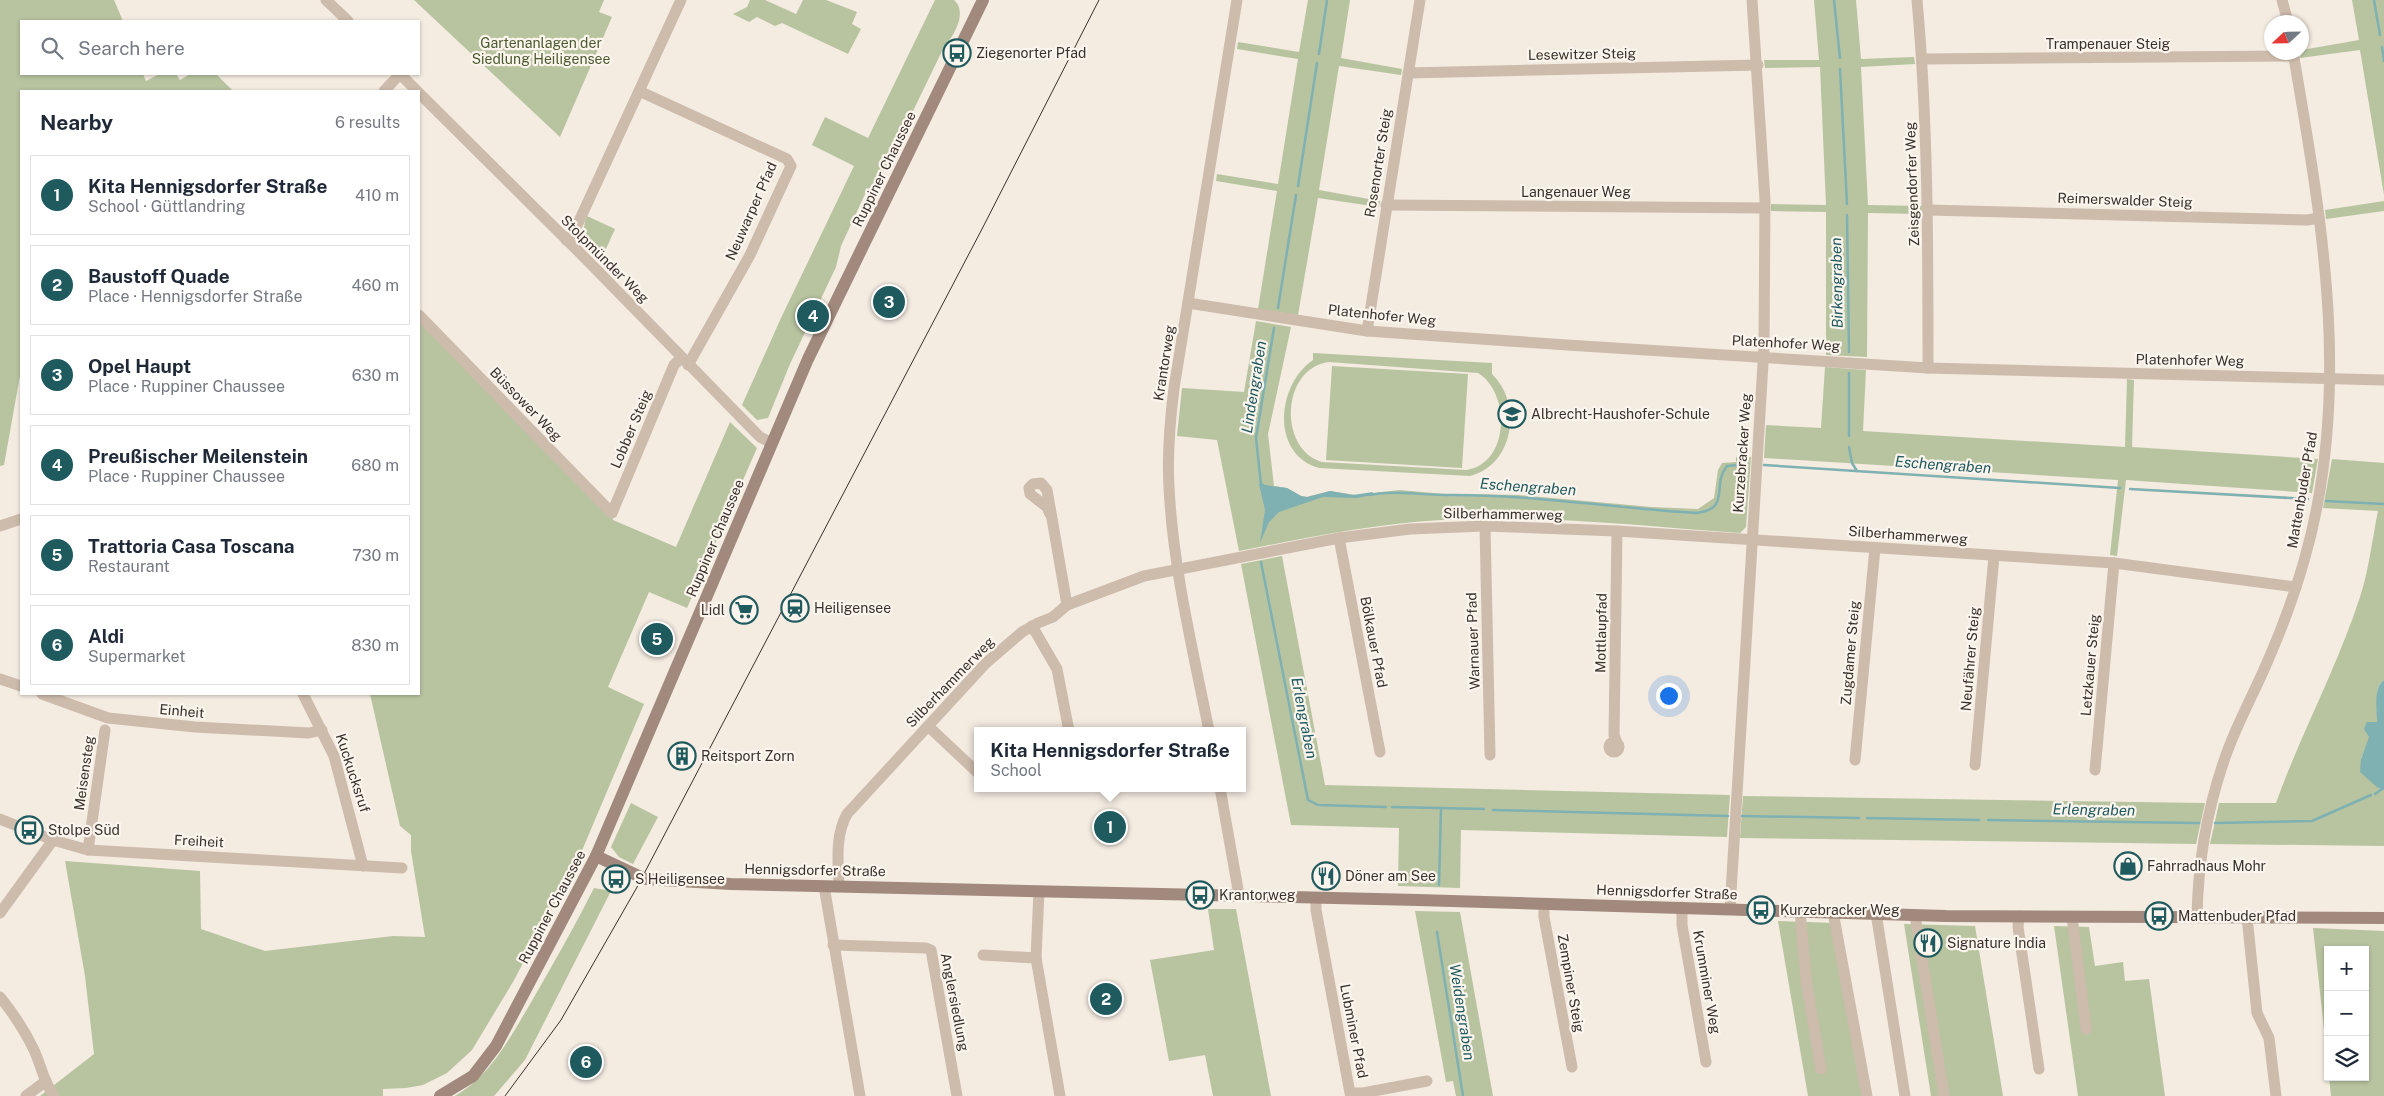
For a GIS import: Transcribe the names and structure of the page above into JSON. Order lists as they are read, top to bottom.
{
  "streets": {
    "main road": ["Ruppiner Chaussee", "Hennigsdorfer Straße"],
    "street": [
      "Trampenauer Steig",
      "Lesewitzer Steig",
      "Rosenorter Steig",
      "Zeisgendorfer Weg",
      "Langenauer Weg",
      "Reimerswalder Steig",
      "Neuwarper Pfad",
      "Stolpmünder Weg",
      "Platenhofer Weg",
      "Krantorweg",
      "Büssower Weg",
      "Lobber Steig",
      "Kurzebracker Weg",
      "Mattenbuder Pfad",
      "Silberhammerweg",
      "Mottlaupfad",
      "Warnauer Pfad",
      "Bölkauer Pfad",
      "Zugdamer Steig",
      "Neufährer Steig",
      "Letzkauer Steig",
      "Einheit",
      "Meisensteg",
      "Kuckucksruf",
      "Freiheit",
      "Krumminer Weg",
      "Zempiner Steig",
      "Anglersiedlung",
      "Lubminer Pfad"
    ]
  },
  "crossings": [
    ["Trampenauer Steig", "Zeisgendorfer Weg"],
    ["Lesewitzer Steig", "Rosenorter Steig"],
    ["Lesewitzer Steig", "Kurzebracker Weg"],
    ["Rosenorter Steig", "Langenauer Weg"],
    ["Rosenorter Steig", "Platenhofer Weg"],
    ["Ruppiner Chaussee", "Stolpmünder Weg"],
    ["Ruppiner Chaussee", "Hennigsdorfer Straße"],
    ["Zeisgendorfer Weg", "Reimerswalder Steig"],
    ["Zeisgendorfer Weg", "Platenhofer Weg"],
    ["Langenauer Weg", "Kurzebracker Weg"],
    ["Reimerswalder Steig", "Mattenbuder Pfad"],
    ["Neuwarper Pfad", "Stolpmünder Weg"],
    ["Neuwarper Pfad", "Lobber Steig"],
    ["Stolpmünder Weg", "Lobber Steig"],
    ["Platenhofer Weg", "Krantorweg"],
    ["Platenhofer Weg", "Kurzebracker Weg"],
    ["Platenhofer Weg", "Mattenbuder Pfad"],
    ["Krantorweg", "Silberhammerweg"],
    ["Büssower Weg", "Lobber Steig"],
    ["Kurzebracker Weg", "Silberhammerweg"],
    ["Kurzebracker Weg", "Hennigsdorfer Straße"],
    ["Mattenbuder Pfad", "Silberhammerweg"],
    ["Mattenbuder Pfad", "Hennigsdorfer Straße"],
    ["Silberhammerweg", "Mottlaupfad"],
    ["Silberhammerweg", "Warnauer Pfad"],
    ["Silberhammerweg", "Bölkauer Pfad"],
    ["Silberhammerweg", "Zugdamer Steig"],
    ["Silberhammerweg", "Neufährer Steig"],
    ["Silberhammerweg", "Letzkauer Steig"],
    ["Silberhammerweg", "Hennigsdorfer Straße"],
    ["Einheit", "Kuckucksruf"],
    ["Meisensteg", "Freiheit"],
    ["Kuckucksruf", "Freiheit"],
    ["Hennigsdorfer Straße", "Krumminer Weg"],
    ["Hennigsdorfer Straße", "Zempiner Steig"],
    ["Hennigsdorfer Straße", "Lubminer Pfad"]
  ],
  "water": [
    "Birkengraben",
    "Lindengraben",
    "Eschengraben",
    "Erlengraben",
    "Weidengraben"
  ],
  "parks": ["Gartenanlagen der Siedlung Heiligensee"],
  "places": {
    "bus stop": [
      "Ziegenorter Pfad",
      "Stolpe Süd",
      "S Heiligensee",
      "Krantorweg",
      "Kurzebracker Weg",
      "Mattenbuder Pfad"
    ],
    "school or university": ["Albrecht-Haushofer-Schule"],
    "station": ["Heiligensee"],
    "supermarket": ["Lidl"],
    "building": ["Reitsport Zorn"],
    "shop": ["Fahrradhaus Mohr"],
    "restaurant": ["Döner am See", "Signature India"]
  },
  "north": "left",
  "page": {
    "search": "Search here",
    "heading": ["Nearby", "6 results"],
    "list": [
      {
        "mark": "1",
        "name": "Kita Hennigsdorfer Straße",
        "note": "School · Güttlandring",
        "value": "410 m"
      },
      {
        "mark": "2",
        "name": "Baustoff Quade",
        "note": "Place · Hennigsdorfer Straße",
        "value": "460 m"
      },
      {
        "mark": "3",
        "name": "Opel Haupt",
        "note": "Place · Ruppiner Chaussee",
        "value": "630 m"
      },
      {
        "mark": "4",
        "name": "Preußischer Meilenstein",
        "note": "Place · Ruppiner Chaussee",
        "value": "680 m"
      },
      {
        "mark": "5",
        "name": "Trattoria Casa Toscana",
        "note": "Restaurant",
        "value": "730 m"
      },
      {
        "mark": "6",
        "name": "Aldi",
        "note": "Supermarket",
        "value": "830 m"
      }
    ],
    "pins": [
      "3",
      "4",
      "5",
      "1",
      "2",
      "6"
    ],
    "popup": ["Kita Hennigsdorfer Straße", "School"],
    "map_buttons": ["+", "−"]
  }
}
